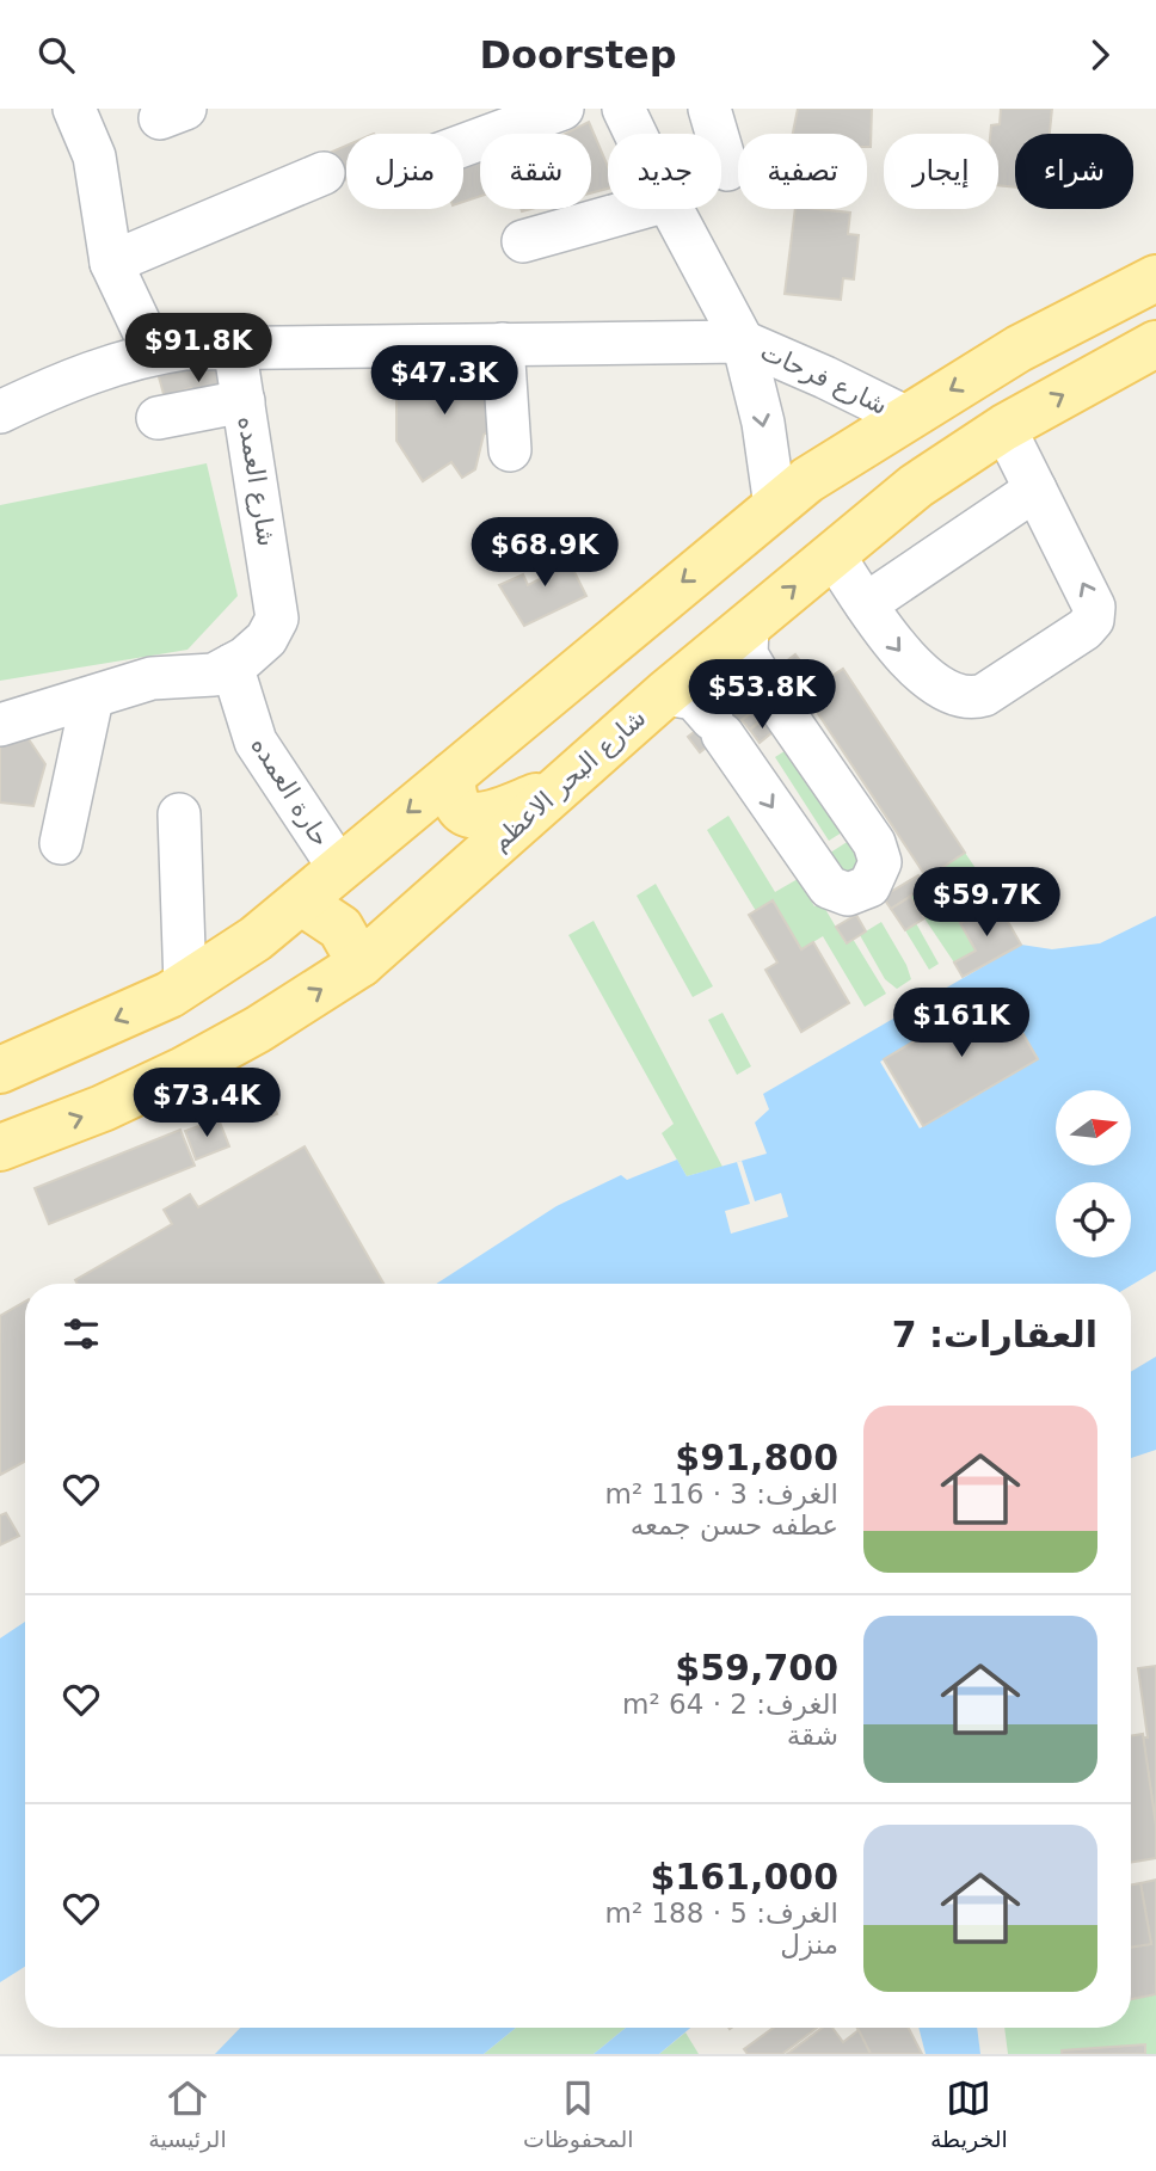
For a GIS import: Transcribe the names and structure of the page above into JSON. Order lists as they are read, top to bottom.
{
  "streets": {
    "main road": ["شارع البحر الاعظم"],
    "street": ["شارع فرحات", "شارع العمده", "حارة العمده"]
  },
  "crossings": [
    ["شارع العمده", "حارة العمده"]
  ],
  "north": "right",
  "page": {
    "header": "Doorstep",
    "chip": [
      "شراء",
      "إيجار",
      "تصفية",
      "جديد",
      "شقة",
      "منزل"
    ],
    "price": [
      "$91.8K",
      "$47.3K",
      "$68.9K",
      "$53.8K",
      "$59.7K",
      "$161K",
      "$73.4K"
    ],
    "heading": "العقارات: 7",
    "list": [
      {
        "name": "$91,800",
        "note": "الغرف: 3 · 116 m² · عطفه حسن جمعه"
      },
      {
        "name": "$59,700",
        "note": "الغرف: 2 · 64 m² · شقة"
      },
      {
        "name": "$161,000",
        "note": "الغرف: 5 · 188 m² · منزل"
      }
    ],
    "tabs": ["الخريطة", "المحفوظات", "الرئيسية"]
  }
}
